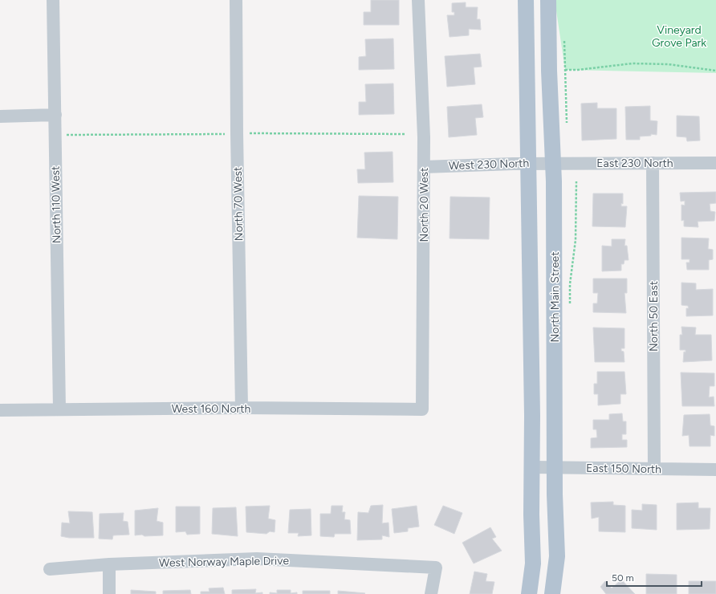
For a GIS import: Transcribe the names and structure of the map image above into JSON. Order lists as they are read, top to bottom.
{
  "streets": {
    "main road": ["North Main Street"],
    "street": [
      "East 230 North",
      "West 230 North",
      "North 70 West",
      "North 110 West",
      "North 20 West",
      "North 50 East",
      "West 160 North",
      "East 150 North",
      "West Norway Maple Drive"
    ]
  },
  "crossings": [
    ["East 230 North", "West 230 North"],
    ["East 230 North", "North Main Street"],
    ["East 230 North", "North 50 East"],
    ["West 230 North", "North 20 West"],
    ["West 230 North", "North Main Street"],
    ["North 70 West", "West 160 North"],
    ["North 110 West", "West 160 North"],
    ["North 20 West", "West 160 North"],
    ["North Main Street", "East 150 North"],
    ["North 50 East", "East 150 North"]
  ],
  "parks": ["Vineyard Grove Park"],
  "scale_bar": "50 m"
}
